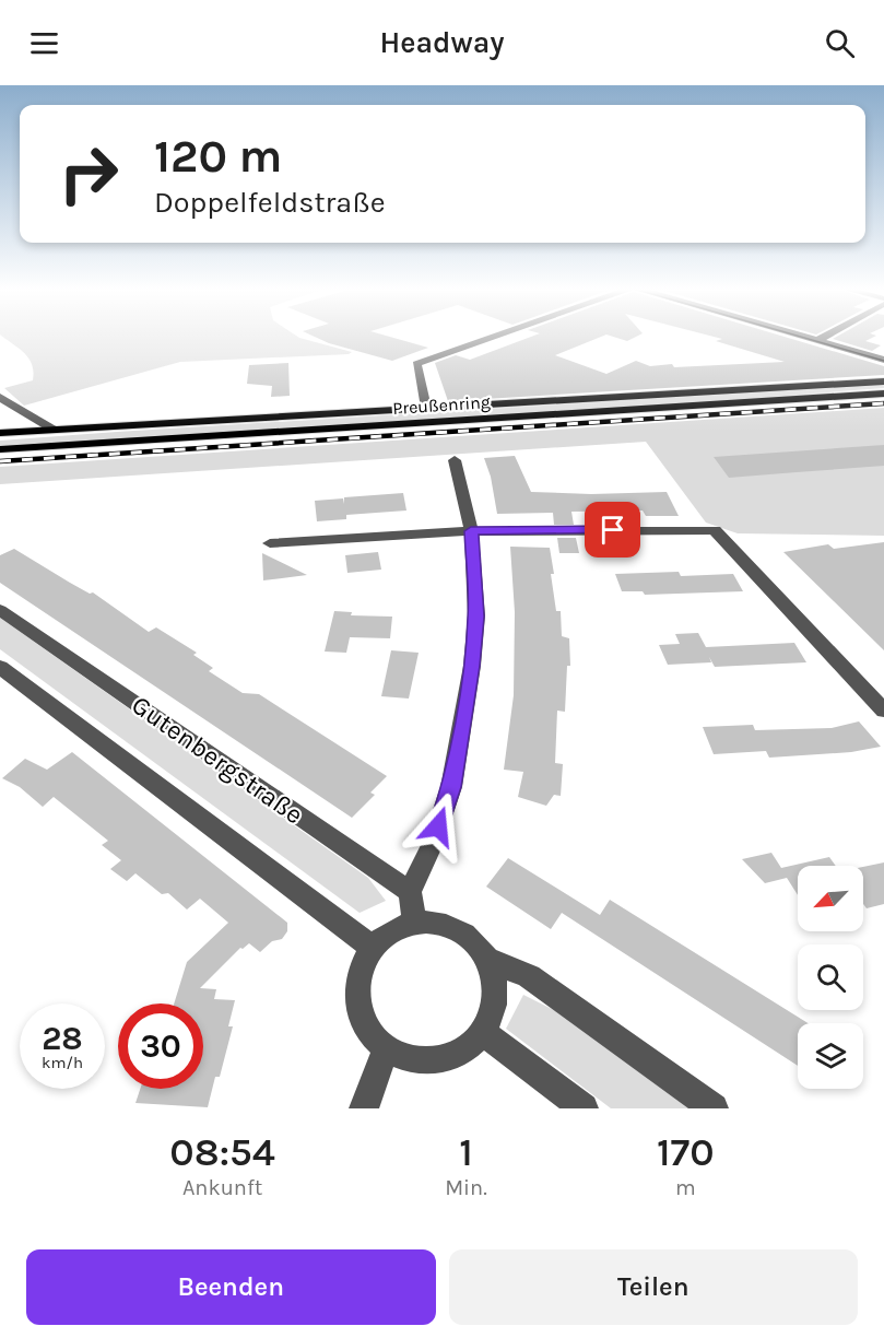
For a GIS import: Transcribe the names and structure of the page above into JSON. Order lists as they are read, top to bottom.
{
  "streets": {
    "main road": ["Preußenring"],
    "street": ["Gutenbergstraße"]
  },
  "north": "bottom left",
  "page": {
    "header": "Headway",
    "turn": ["120 m", "Doppelfeldstraße"],
    "speed": "28 km/h",
    "limit": "30",
    "eta": [
      "08:54",
      "Ankunft",
      "1",
      "Min.",
      "170",
      "m"
    ],
    "buttons": ["Beenden", "Teilen"]
  }
}
